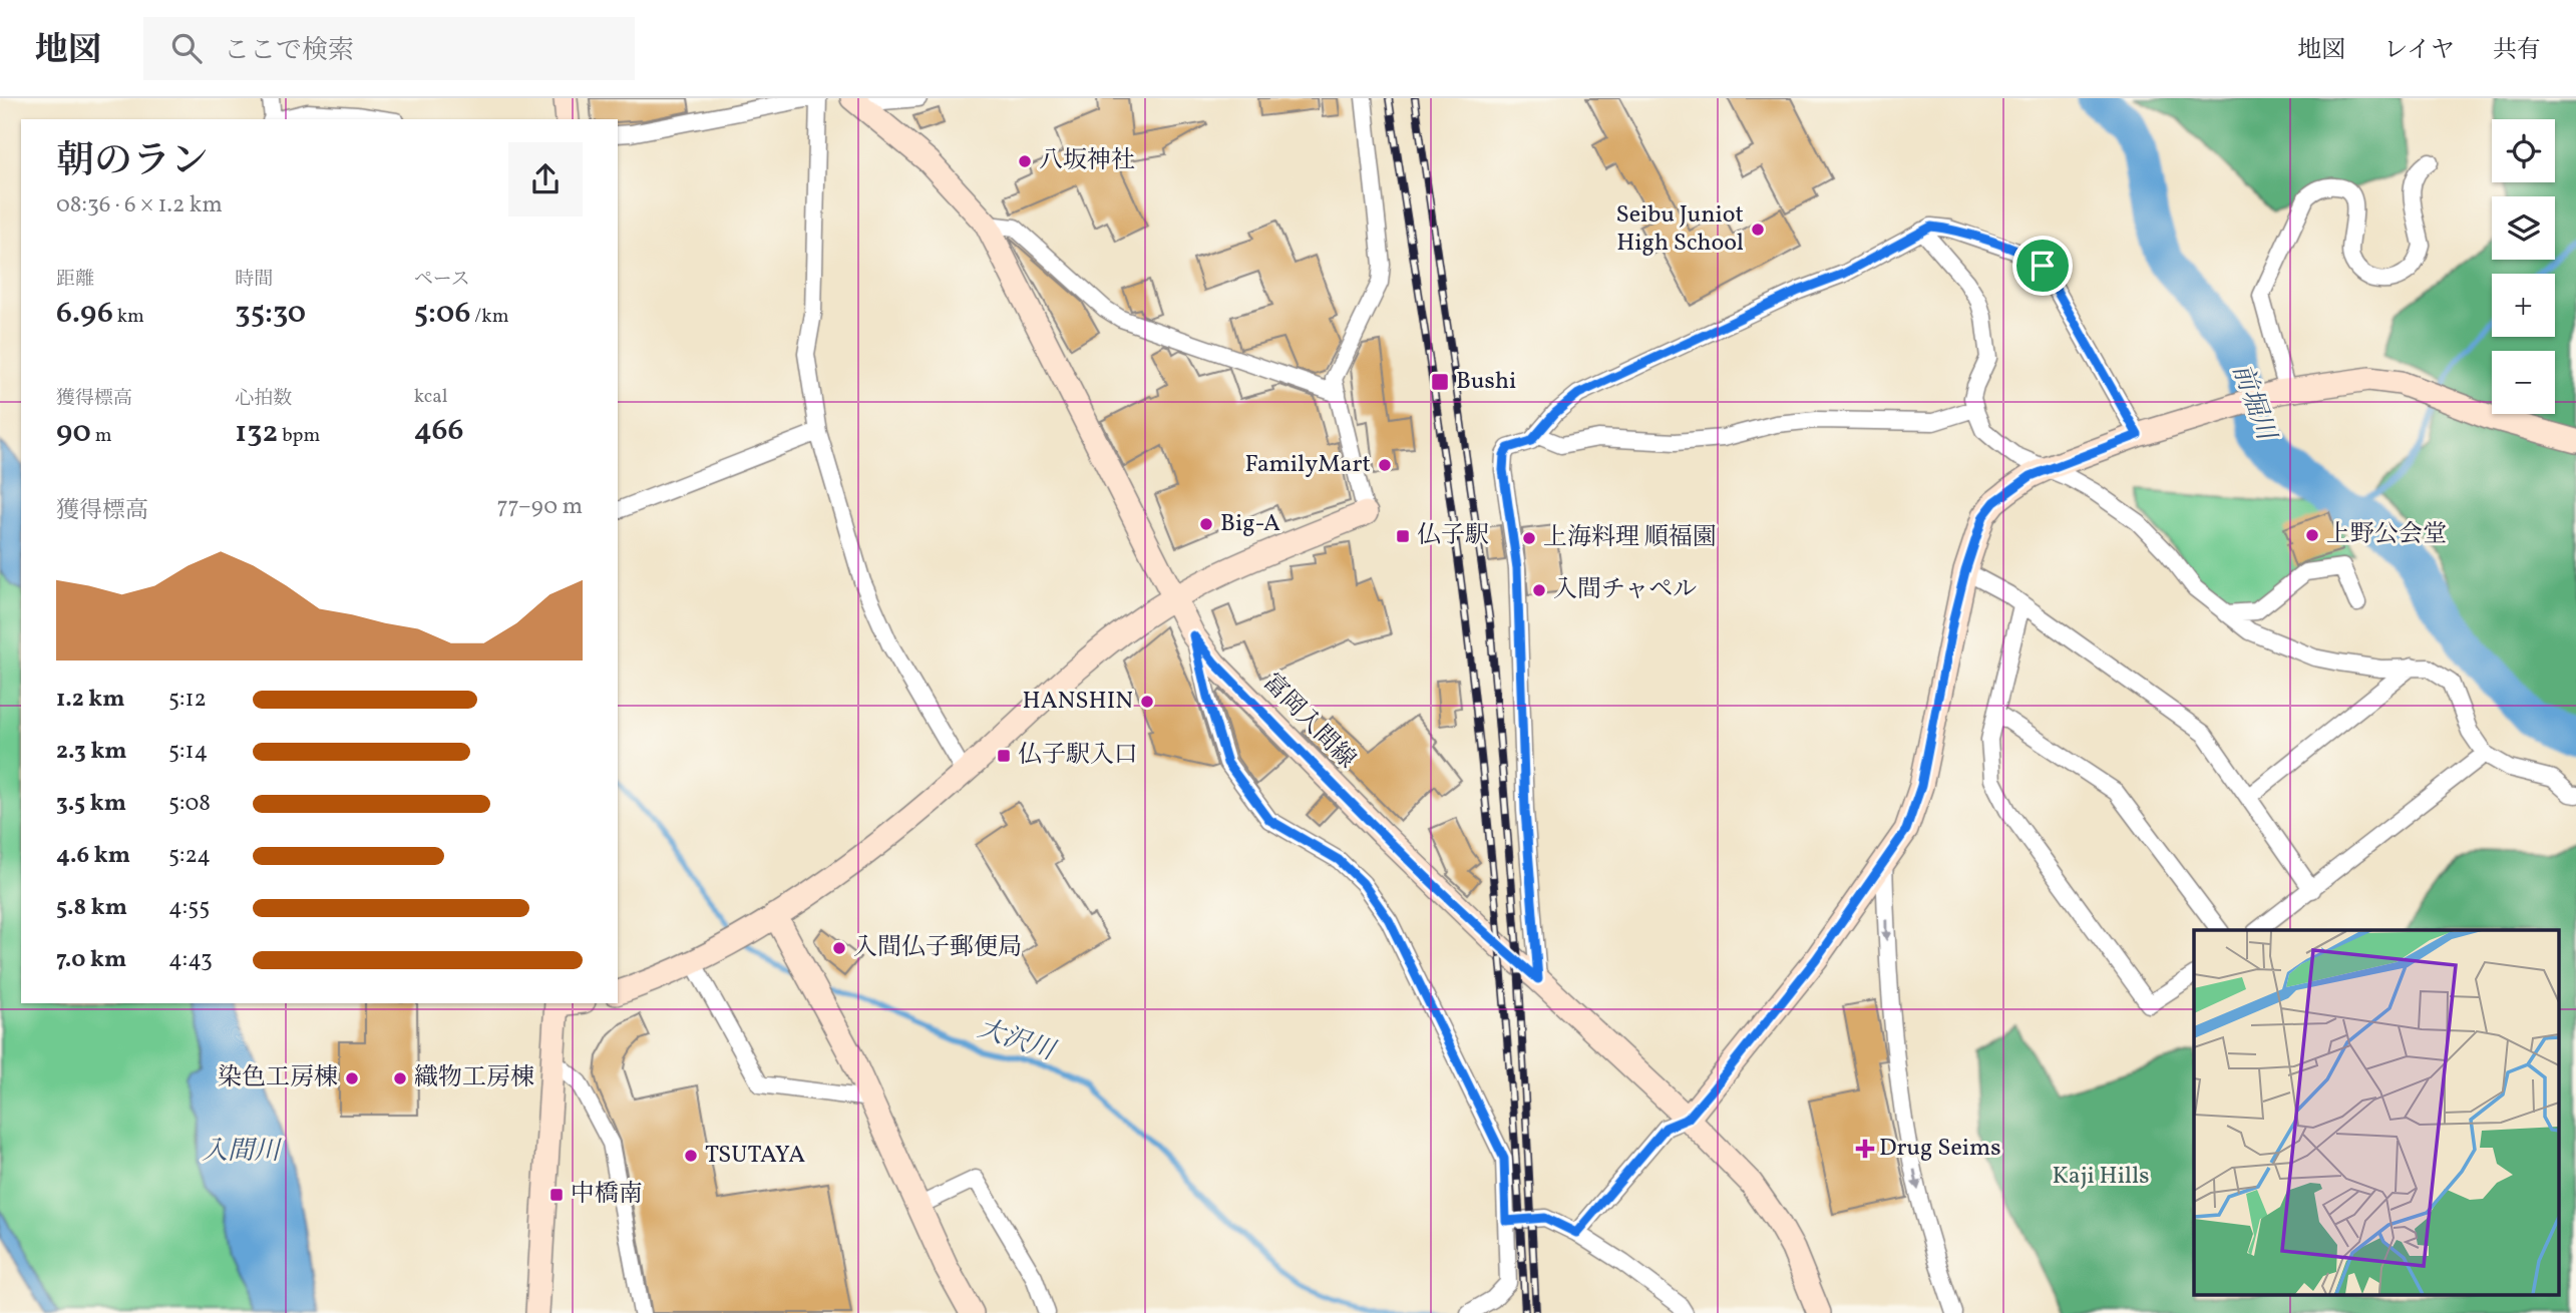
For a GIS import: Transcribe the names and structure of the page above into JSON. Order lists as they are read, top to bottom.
{
  "streets": {
    "street": ["富岡入間線"]
  },
  "water": ["前堀川", "大沢川", "入間川"],
  "parks": ["Kaji Hills"],
  "places": {
    "other": [
      "八坂神社",
      "Seibu Juniot High School",
      "FamilyMart",
      "Big-A",
      "上野公会堂",
      "上海料理 順福園",
      "入間チャペル",
      "HANSHIN",
      "入間仏子郵便局",
      "染色工房棟",
      "織物工房棟",
      "TSUTAYA"
    ],
    "transit": [
      "Bushi",
      "仏子駅",
      "仏子駅入口",
      "中橋南"
    ],
    "health": ["Drug Seims"]
  },
  "page": {
    "header": "地図",
    "search": "ここで検索",
    "nav": ["地図", "レイヤ", "共有"],
    "map_buttons": ["+", "−"],
    "heading": ["朝のラン", "08:36 · 6 × 1.2 km"],
    "stats": [
      ["距離", "6.96 km"],
      ["時間", "35:30"],
      ["ペース", "5:06 /km"],
      ["獲得標高", "90 m"],
      ["心拍数", "132 bpm"],
      ["kcal", "466"]
    ],
    "chart": ["獲得標高", "77–90 m"],
    "list": [
      {
        "name": "1.2 km",
        "note": "5:12"
      },
      {
        "name": "2.3 km",
        "note": "5:14"
      },
      {
        "name": "3.5 km",
        "note": "5:08"
      },
      {
        "name": "4.6 km",
        "note": "5:24"
      },
      {
        "name": "5.8 km",
        "note": "4:55"
      },
      {
        "name": "7.0 km",
        "note": "4:43"
      }
    ]
  }
}
